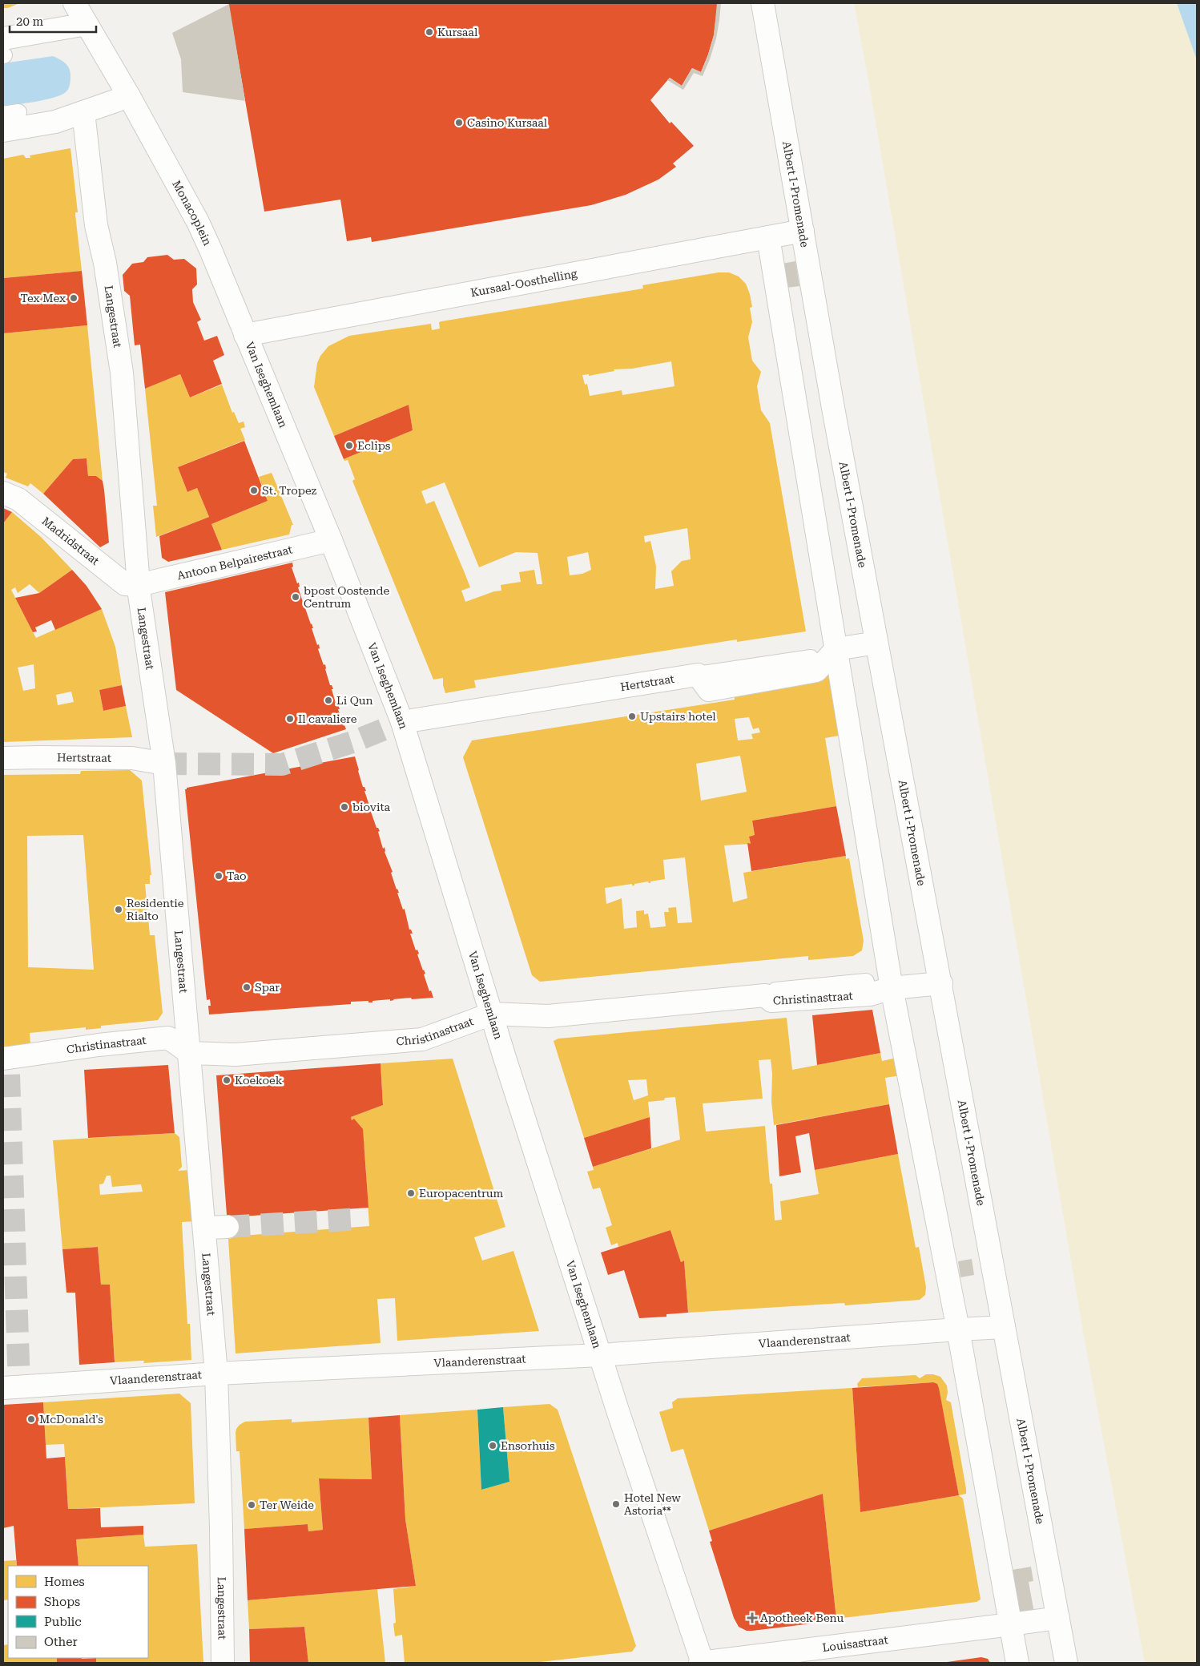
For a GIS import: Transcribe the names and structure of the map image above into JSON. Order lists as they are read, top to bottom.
{
  "streets": {
    "street": [
      "Albert I-Promenade",
      "Monacoplein",
      "Kursaal-Oosthelling",
      "Langestraat",
      "Van Iseghemlaan",
      "Madridstraat",
      "Antoon Belpairestraat",
      "Hertstraat",
      "Christinastraat",
      "Vlaanderenstraat",
      "Louisastraat"
    ]
  },
  "crossings": [
    ["Albert I-Promenade", "Kursaal-Oosthelling"],
    ["Albert I-Promenade", "Christinastraat"],
    ["Albert I-Promenade", "Vlaanderenstraat"],
    ["Albert I-Promenade", "Louisastraat"],
    ["Monacoplein", "Kursaal-Oosthelling"],
    ["Monacoplein", "Van Iseghemlaan"],
    ["Kursaal-Oosthelling", "Van Iseghemlaan"],
    ["Langestraat", "Madridstraat"],
    ["Langestraat", "Antoon Belpairestraat"],
    ["Langestraat", "Hertstraat"],
    ["Langestraat", "Christinastraat"],
    ["Langestraat", "Vlaanderenstraat"],
    ["Van Iseghemlaan", "Antoon Belpairestraat"],
    ["Van Iseghemlaan", "Hertstraat"],
    ["Van Iseghemlaan", "Christinastraat"],
    ["Van Iseghemlaan", "Vlaanderenstraat"],
    ["Van Iseghemlaan", "Louisastraat"],
    ["Madridstraat", "Antoon Belpairestraat"]
  ],
  "places": {
    "other": [
      "Kursaal",
      "Casino Kursaal",
      "Tex Mex",
      "Eclips",
      "St. Tropez",
      "bpost Oostende Centrum",
      "Li Qun",
      "Upstairs hotel",
      "Il cavaliere",
      "biovita",
      "Tao",
      "Residentie Rialto",
      "Spar",
      "Koekoek",
      "Europacentrum",
      "McDonald's",
      "Ensorhuis",
      "Hotel New Astoria**",
      "Ter Weide"
    ],
    "health": ["Apotheek Benu"]
  },
  "legend": [
    "Homes",
    "Shops",
    "Public",
    "Other"
  ],
  "scale_bar": "20 m"
}
